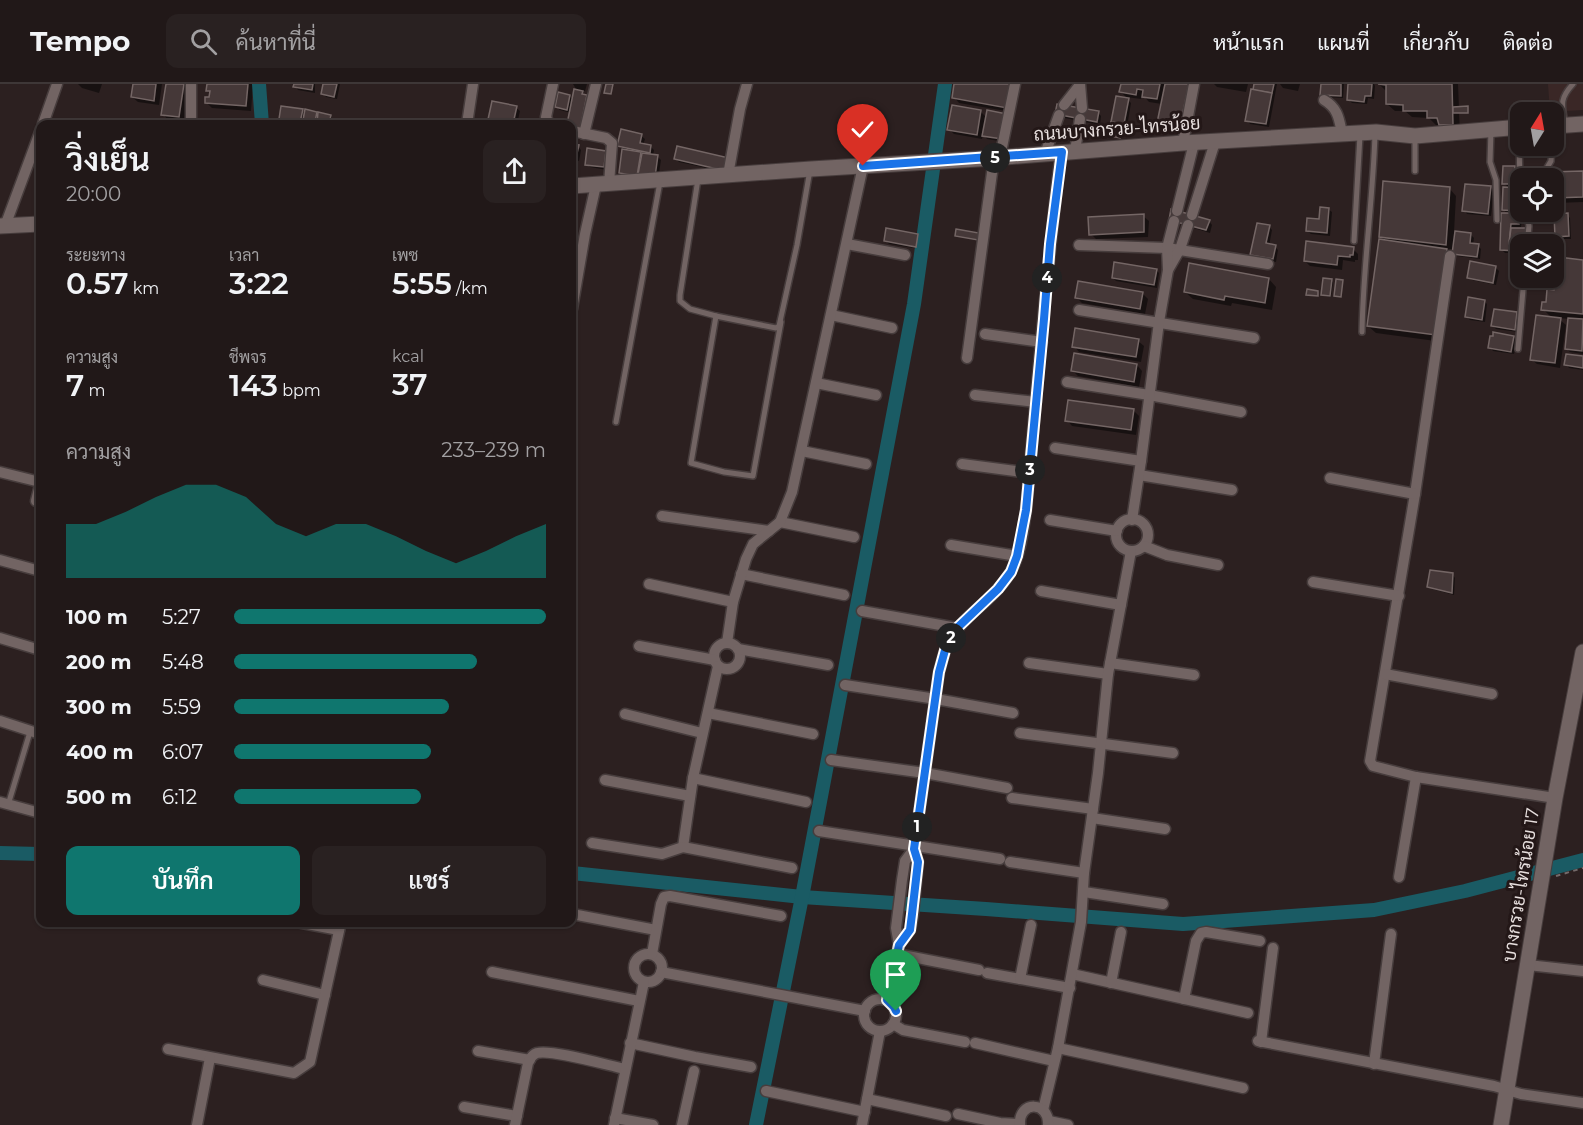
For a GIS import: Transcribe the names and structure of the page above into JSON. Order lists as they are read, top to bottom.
{
  "streets": {
    "main road": ["ถนนบางกรวย-ไทรน้อย", "บางกรวย-ไทรน้อย 17"]
  },
  "north": "top",
  "page": {
    "header": "Tempo",
    "search": "ค้นหาที่นี่",
    "nav": [
      "หน้าแรก",
      "แผนที่",
      "เกี่ยวกับ",
      "ติดต่อ"
    ],
    "heading": ["วิ่งเย็น", "20:00"],
    "pins": [
      "5",
      "4",
      "3",
      "2",
      "1"
    ],
    "stats": [
      ["ระยะทาง", "0.57 km"],
      ["เวลา", "3:22"],
      ["เพซ", "5:55 /km"],
      ["ความสูง", "7 m"],
      ["ชีพจร", "143 bpm"],
      ["kcal", "37"]
    ],
    "chart": ["ความสูง", "233–239 m"],
    "list": [
      {
        "name": "100 m",
        "note": "5:27"
      },
      {
        "name": "200 m",
        "note": "5:48"
      },
      {
        "name": "300 m",
        "note": "5:59"
      },
      {
        "name": "400 m",
        "note": "6:07"
      },
      {
        "name": "500 m",
        "note": "6:12"
      }
    ],
    "buttons": ["บันทึก", "แชร์"]
  }
}
